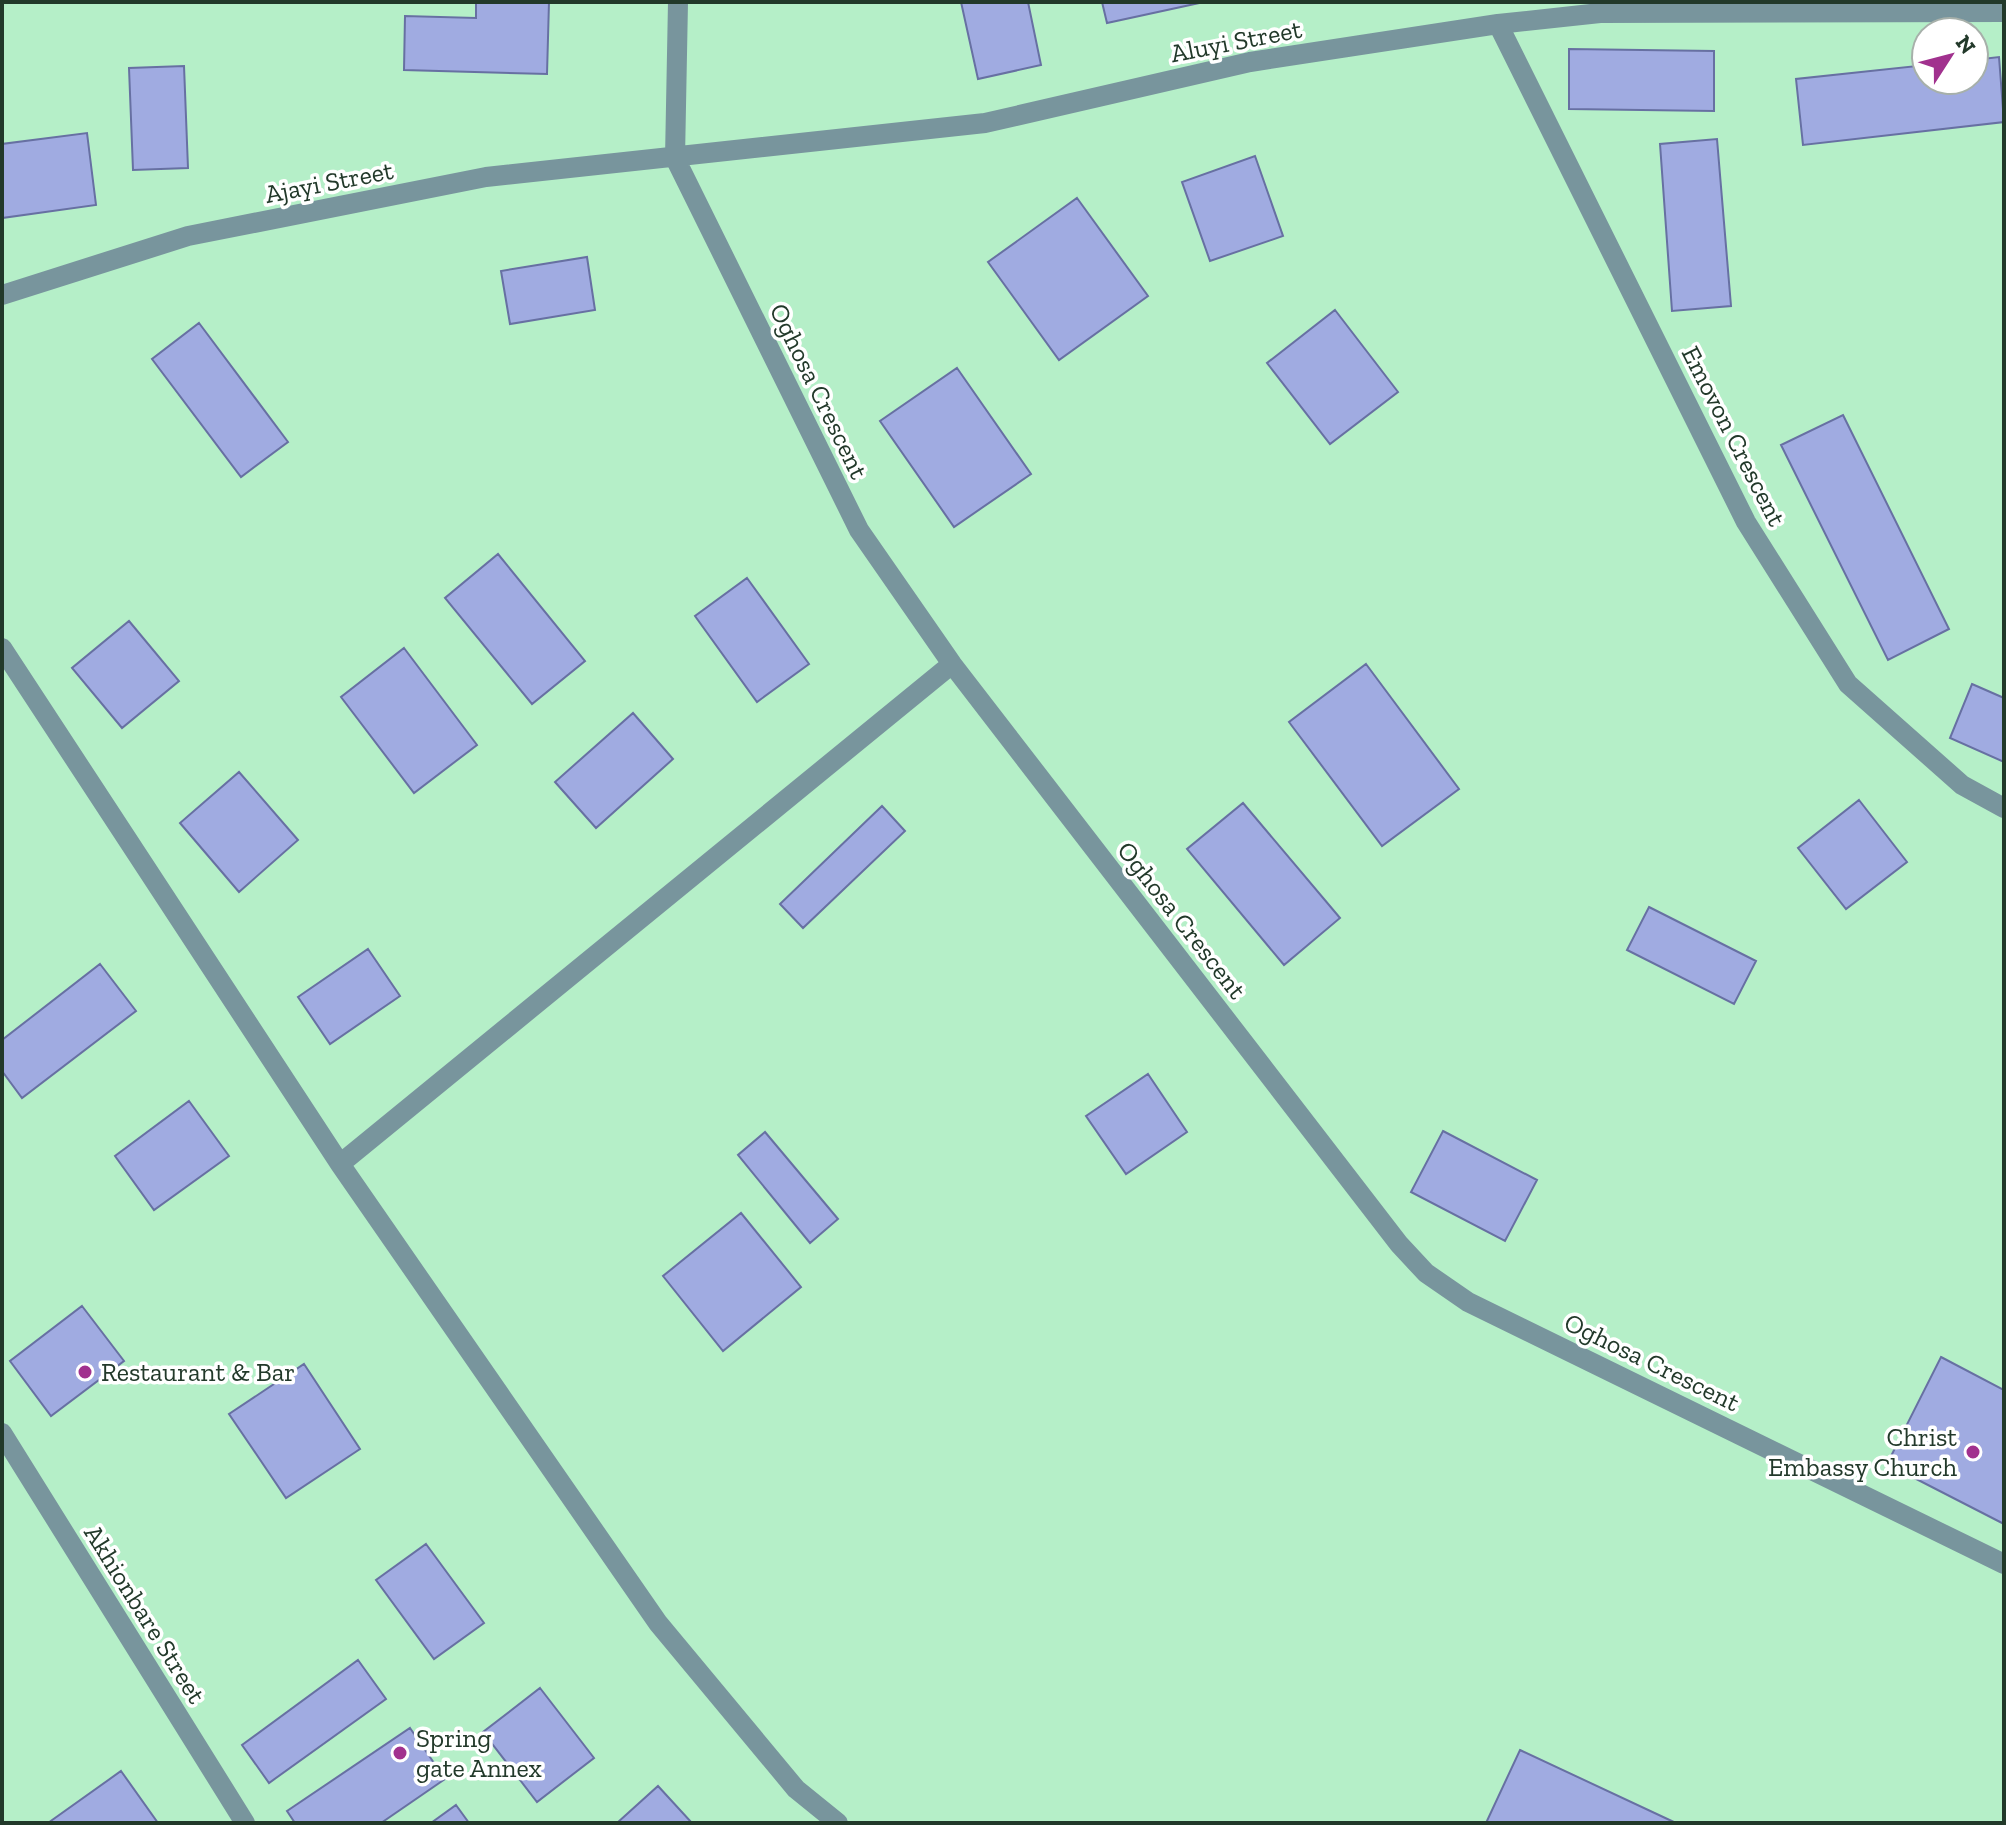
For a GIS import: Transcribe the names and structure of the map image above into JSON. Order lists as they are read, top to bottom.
{
  "streets": {
    "street": [
      "Aluyi Street",
      "Ajayi Street",
      "Oghosa Crescent",
      "Emovon Crescent",
      "Akhionbare Street"
    ]
  },
  "crossings": [
    ["Aluyi Street", "Ajayi Street"],
    ["Aluyi Street", "Oghosa Crescent"],
    ["Aluyi Street", "Emovon Crescent"],
    ["Ajayi Street", "Oghosa Crescent"]
  ],
  "places": ["Restaurant & Bar", "Christ Embassy Church", "Spring gate Annex"],
  "north": "top right"
}
